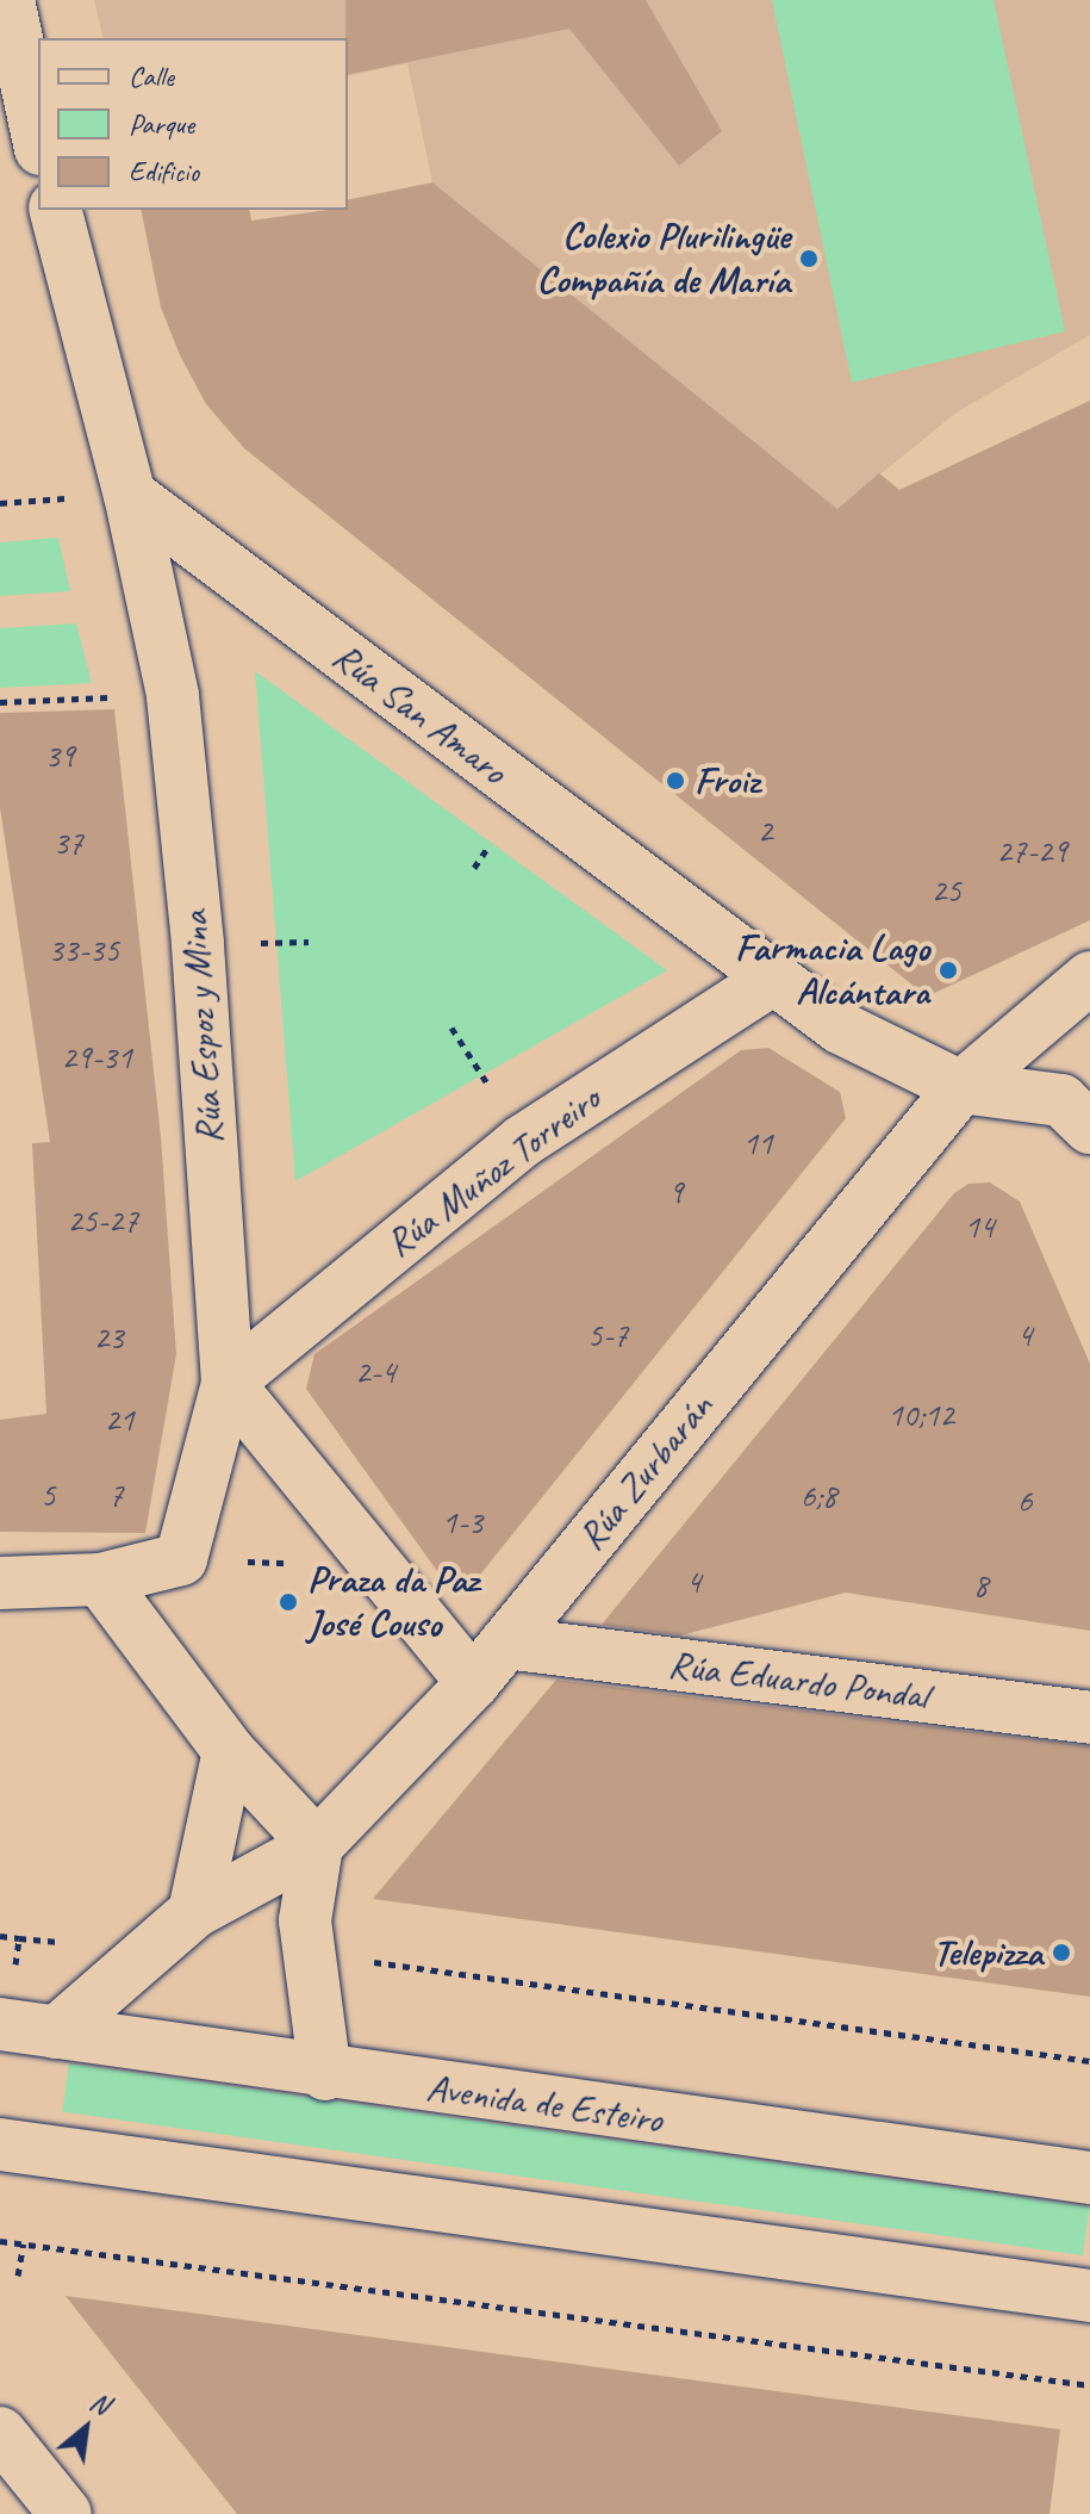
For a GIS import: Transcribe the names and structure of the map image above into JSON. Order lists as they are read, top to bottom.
{
  "streets": {
    "street": [
      "Rúa San Amaro",
      "Rúa Espoz y Mina",
      "Rúa Muñoz Torreiro",
      "Rúa Zurbarán",
      "Rúa Eduardo Pondal",
      "Avenida de Esteiro"
    ]
  },
  "crossings": [
    ["Rúa San Amaro", "Rúa Espoz y Mina"],
    ["Rúa San Amaro", "Rúa Muñoz Torreiro"],
    ["Rúa San Amaro", "Rúa Zurbarán"],
    ["Rúa Espoz y Mina", "Rúa Muñoz Torreiro"],
    ["Rúa Zurbarán", "Rúa Eduardo Pondal"],
    ["Rúa Zurbarán", "Avenida de Esteiro"]
  ],
  "places": [
    "Colexio Plurilingüe Compañía de María",
    "Froiz",
    "Farmacia Lago Alcántara",
    "Praza da Paz José Couso",
    "Telepizza"
  ],
  "house_numbers": [
    "39",
    "2",
    "37",
    "27-29",
    "25",
    "33-35",
    "29-31",
    "11",
    "9",
    "25-27",
    "14",
    "5-7",
    "4",
    "23",
    "2-4",
    "10;12",
    "21",
    "5",
    "7",
    "6;8",
    "6",
    "1-3",
    "4",
    "8"
  ],
  "legend": ["Calle", "Parque", "Edificio"],
  "north": "top right"
}
